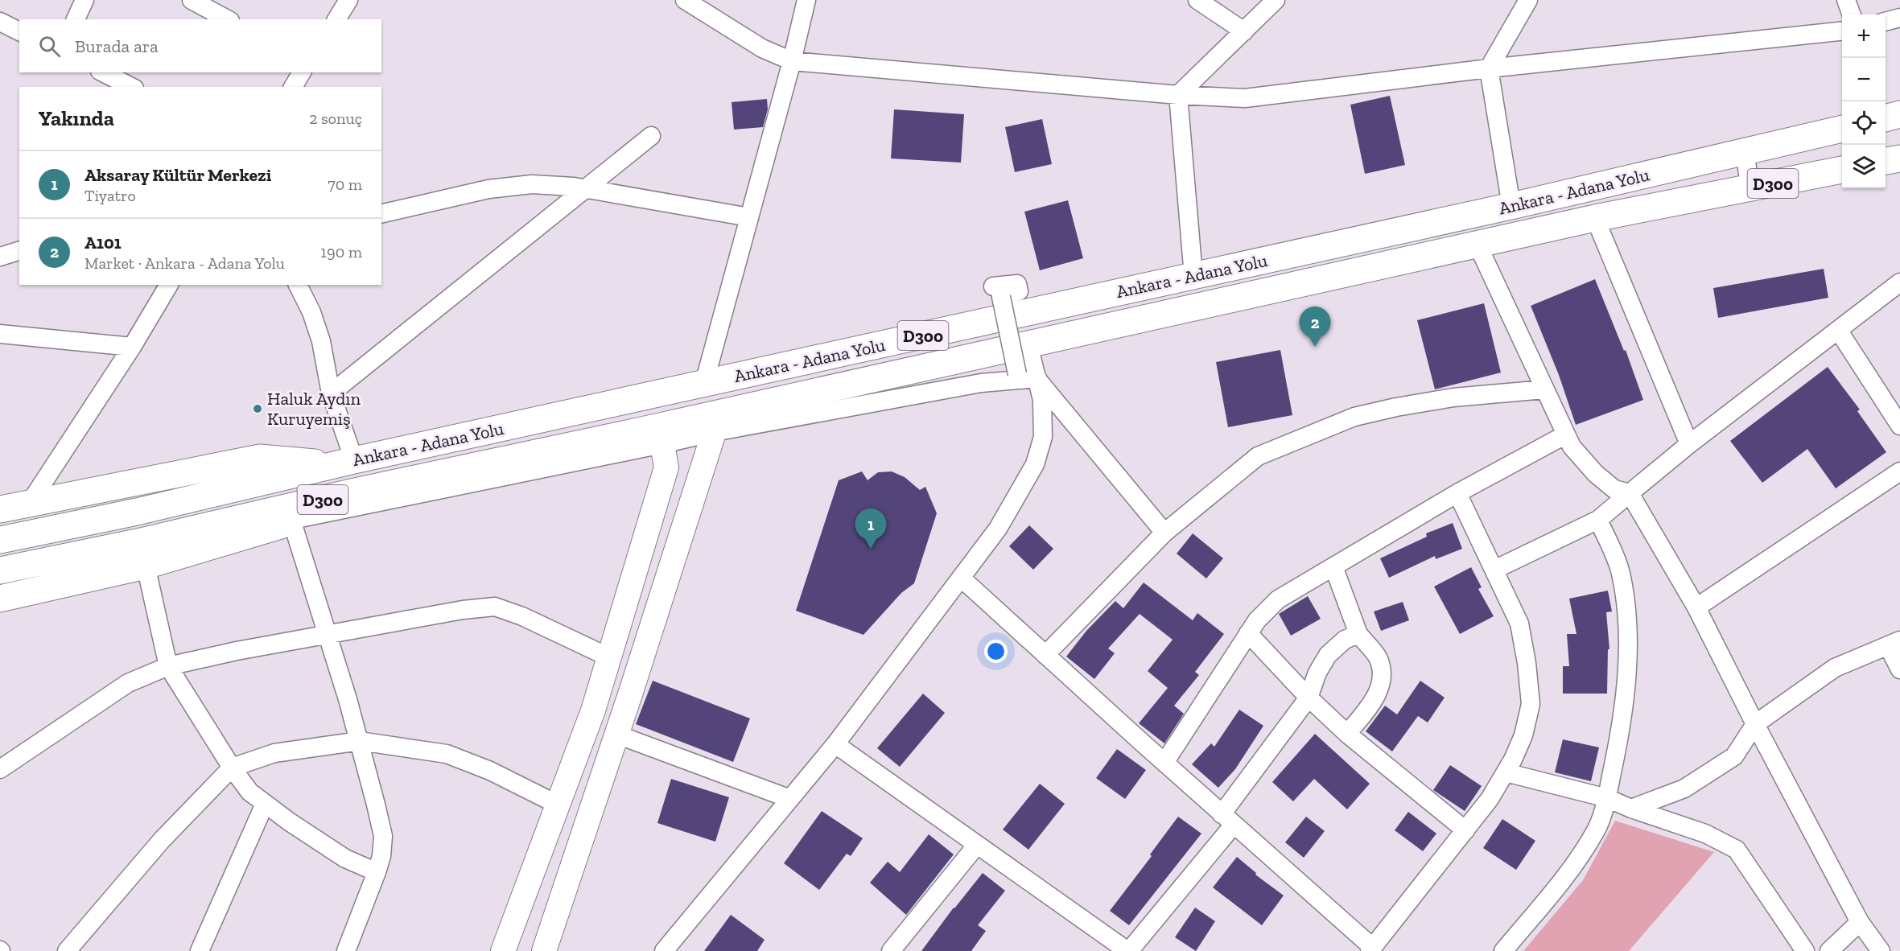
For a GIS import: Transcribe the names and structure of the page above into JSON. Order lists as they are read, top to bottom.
{
  "streets": {
    "highway": ["D300", "Ankara - Adana Yolu"]
  },
  "places": ["Haluk Aydın Kuruyemiş"],
  "page": {
    "map_buttons": ["+", "−"],
    "search": "Burada ara",
    "heading": ["Yakında", "2 sonuç"],
    "list": [
      {
        "mark": "1",
        "name": "Aksaray Kültür Merkezi",
        "note": "Tiyatro",
        "value": "70 m"
      },
      {
        "mark": "2",
        "name": "A101",
        "note": "Market · Ankara - Adana Yolu",
        "value": "190 m"
      }
    ],
    "pins": ["2", "1"]
  }
}
